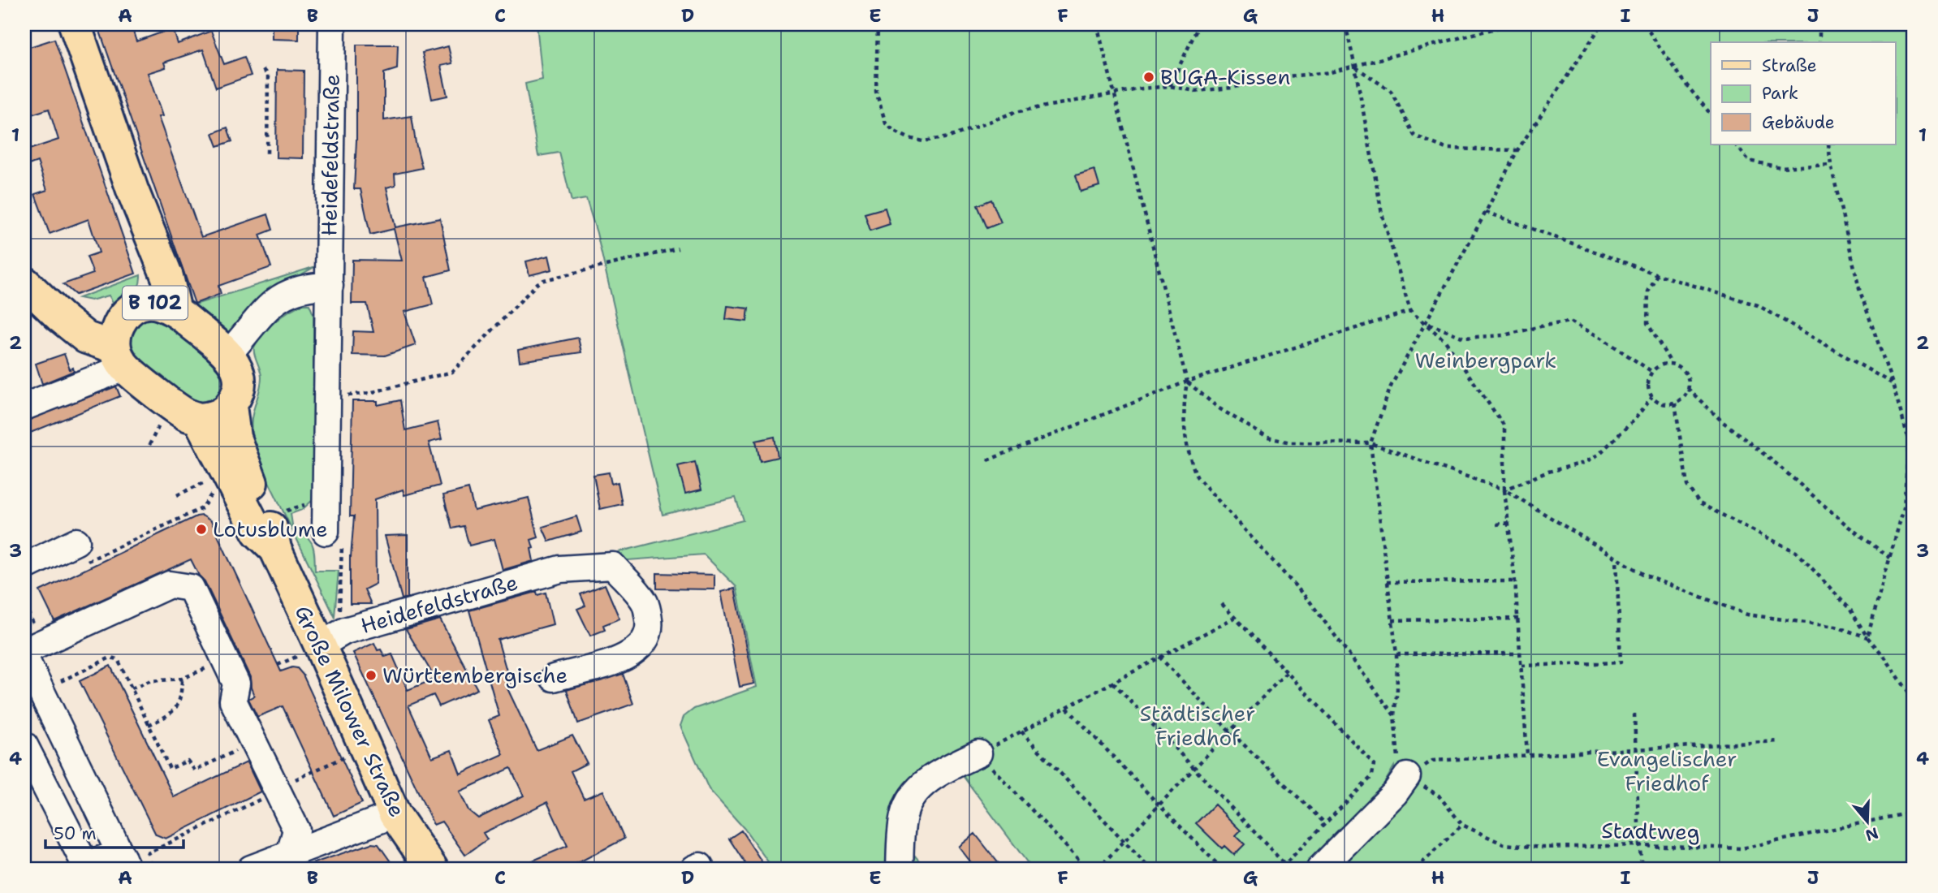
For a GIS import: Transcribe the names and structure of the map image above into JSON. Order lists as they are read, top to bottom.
{
  "streets": {
    "main road": ["B 102", "Große Milower Straße"],
    "street": ["Heidefeldstraße"],
    "path": ["Stadtweg"]
  },
  "crossings": [
    ["Heidefeldstraße", "Große Milower Straße"],
    ["B 102", "Große Milower Straße"]
  ],
  "parks": ["Weinbergpark", "Städtischer Friedhof", "Evangelischer Friedhof"],
  "places": ["BUGA-Kissen", "Lotusblume", "Württembergische"],
  "legend": ["Straße", "Park", "Gebäude"],
  "scale_bar": "50 m",
  "north": "bottom",
  "grid": {
    "columns": [
      "A",
      "B",
      "C",
      "D",
      "E",
      "F",
      "G",
      "H",
      "I",
      "J"
    ],
    "rows": [
      "1",
      "2",
      "3",
      "4"
    ]
  }
}
